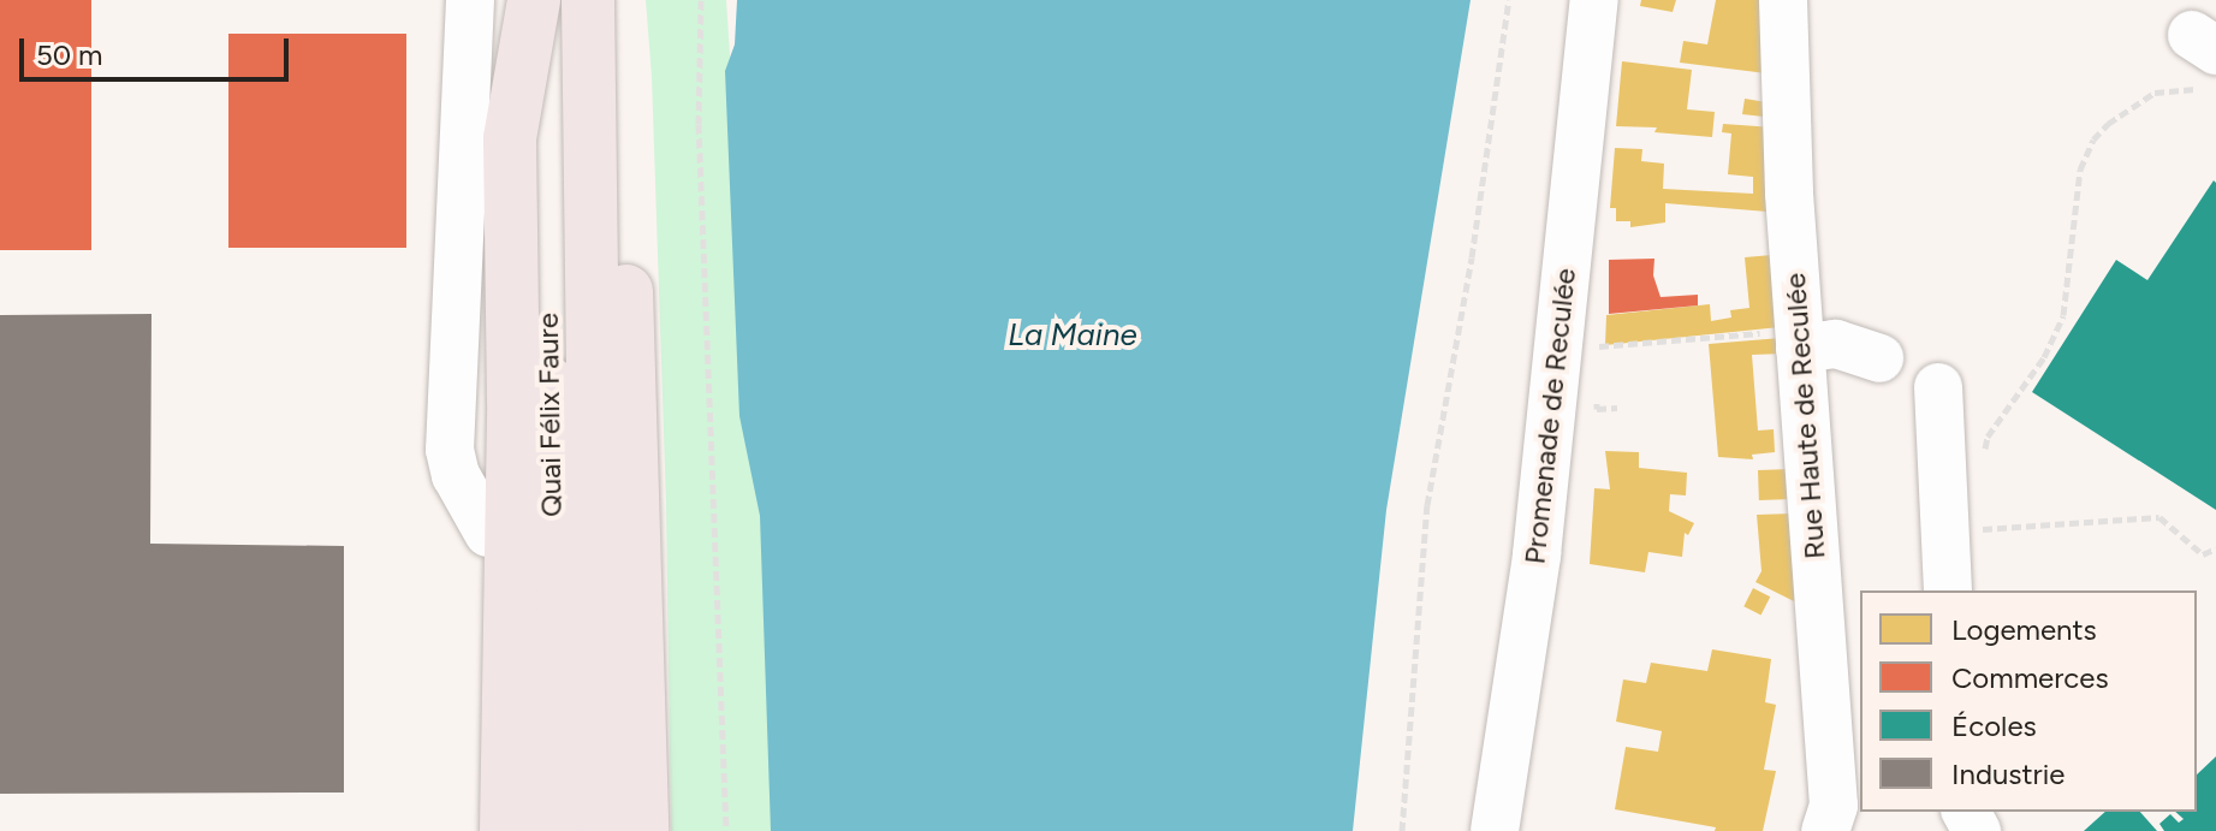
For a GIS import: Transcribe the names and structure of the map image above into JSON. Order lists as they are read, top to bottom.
{
  "streets": {
    "highway": ["Quai Félix Faure"],
    "street": ["Promenade de Reculée", "Rue Haute de Reculée"]
  },
  "water": ["La Maine"],
  "legend": [
    "Logements",
    "Commerces",
    "Écoles",
    "Industrie"
  ],
  "scale_bar": "50 m"
}
